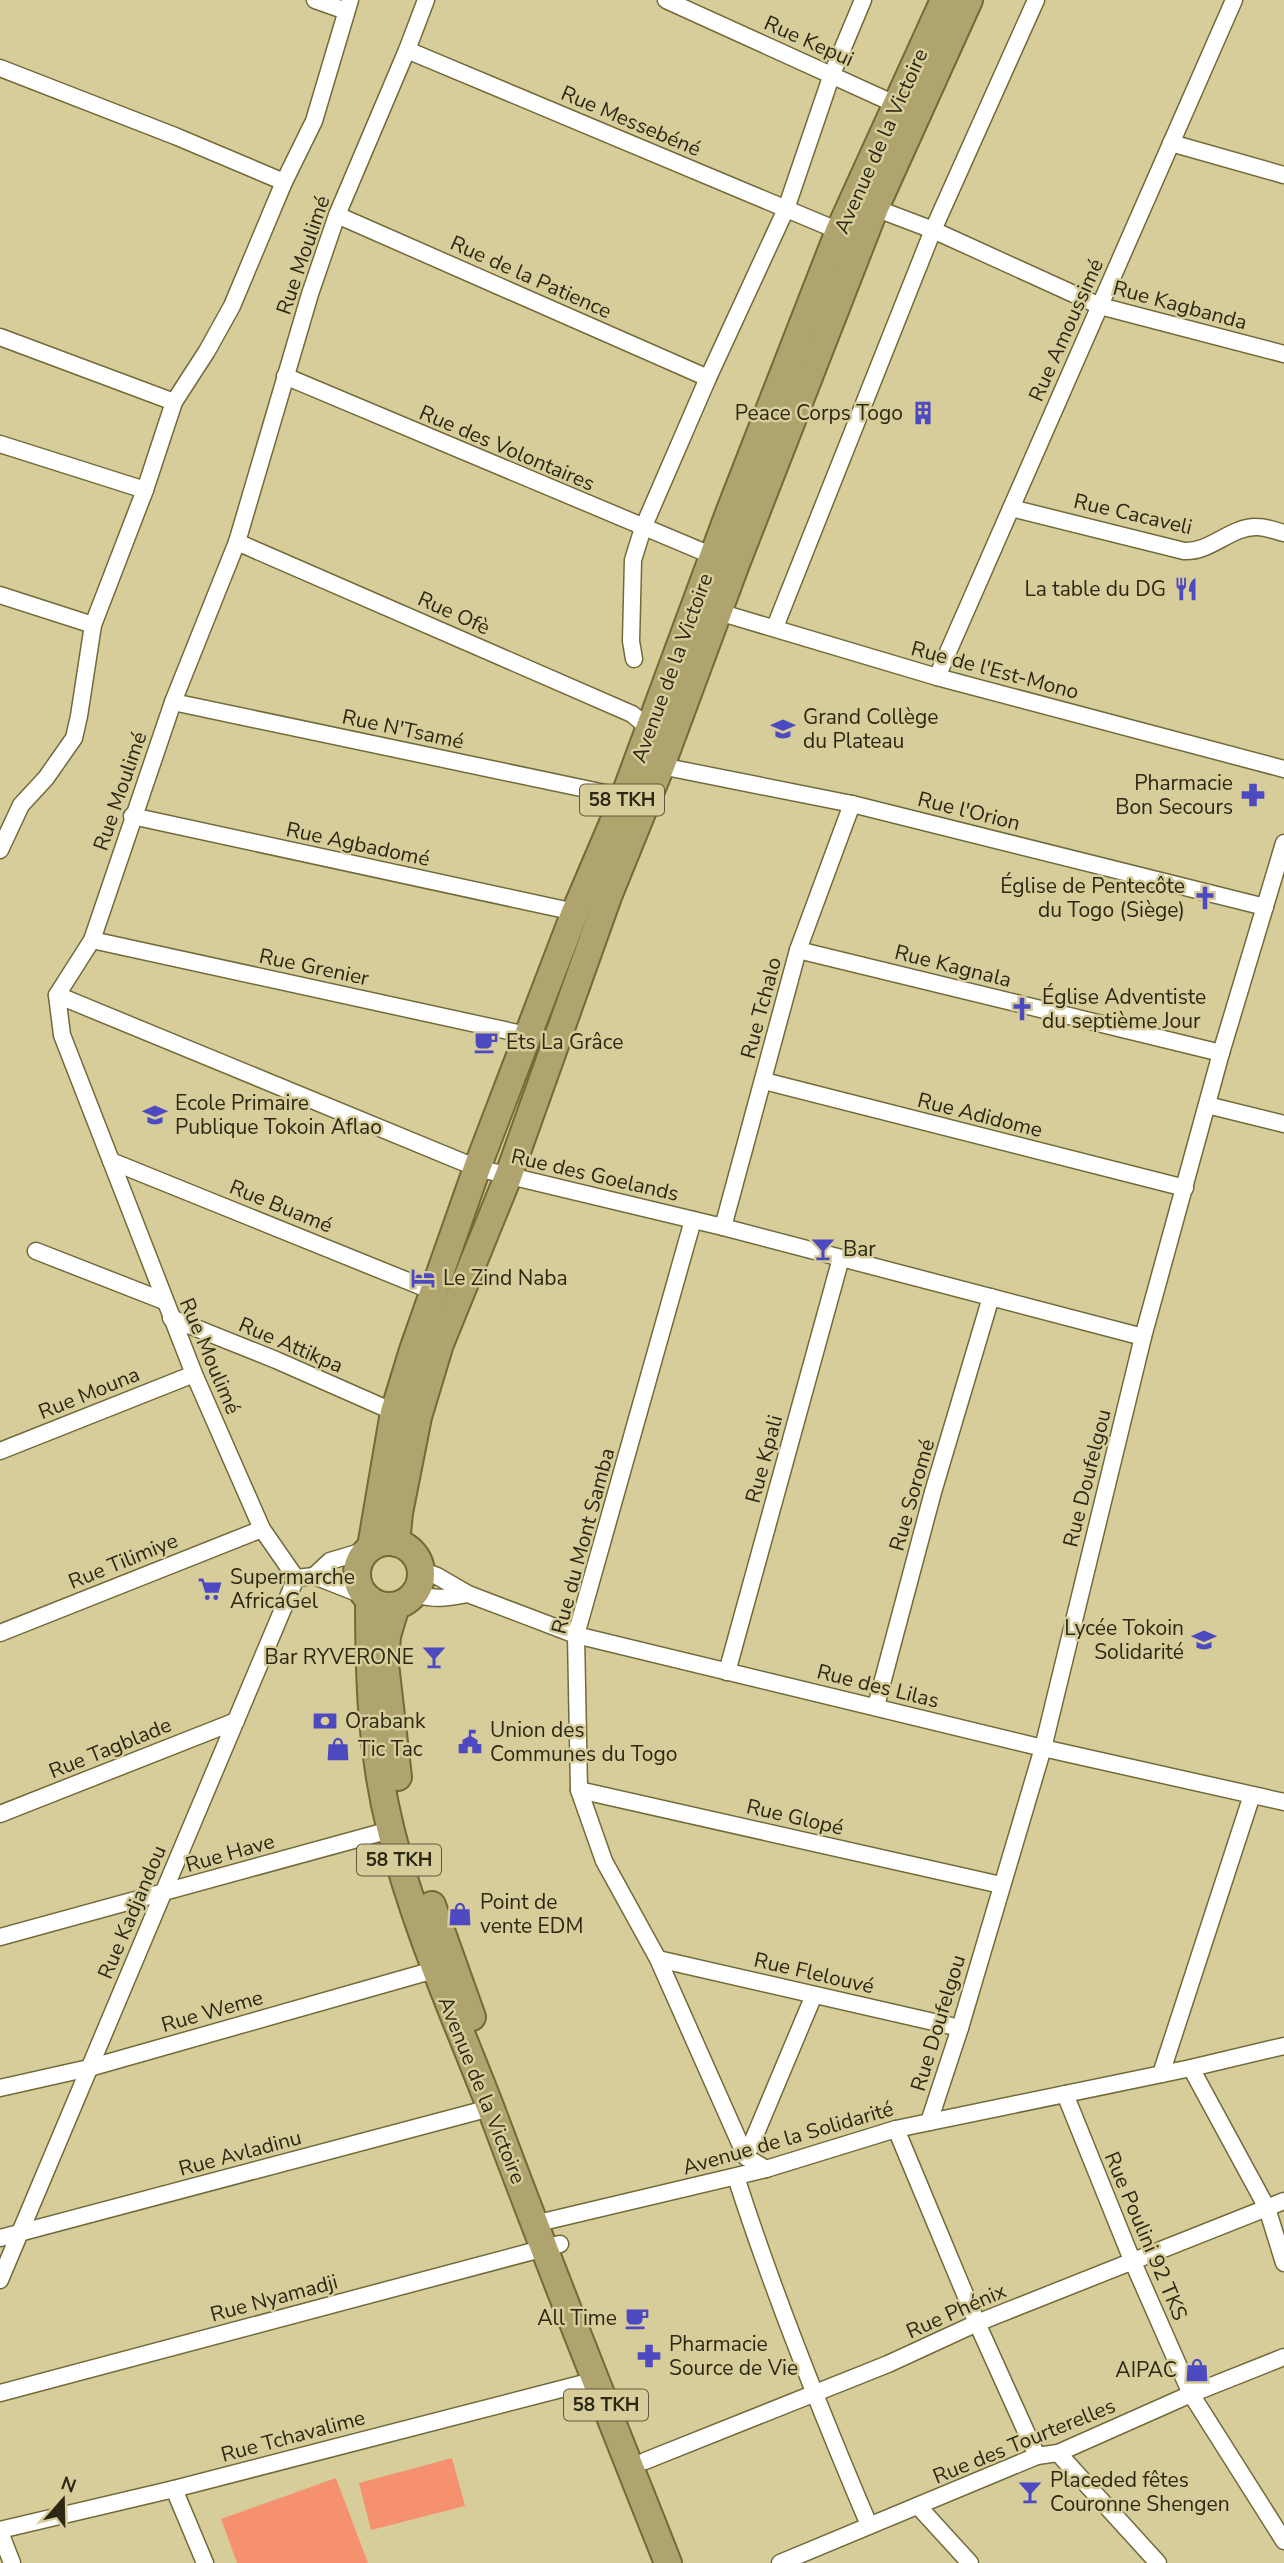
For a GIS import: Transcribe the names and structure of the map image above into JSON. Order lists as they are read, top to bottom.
{
  "streets": {
    "highway": ["Avenue de la Victoire", "58 TKH"],
    "street": [
      "Rue Kepui",
      "Rue Messebéné",
      "Rue Moulimé",
      "Rue de la Patience",
      "Rue Kagbanda",
      "Rue Amoussimé",
      "Rue des Volontaires",
      "Rue Cacaveli",
      "Rue Ofè",
      "Rue de l'Est-Mono",
      "Rue N'Tsamé",
      "Rue l'Orion",
      "Rue Agbadomé",
      "Rue Kagnala",
      "Rue Grenier",
      "Rue Tchalo",
      "Rue Adidome",
      "Rue des Goelands",
      "Rue Buamé",
      "Rue Attikpa",
      "Rue Mouna",
      "Rue Kpali",
      "Rue Doufelgou",
      "Rue Soromé",
      "Rue du Mont Samba",
      "Rue Tilimiye",
      "Rue des Lilas",
      "Rue Tagblade",
      "Rue Glopé",
      "Rue Have",
      "Rue Kadjandou",
      "Rue Flelouvé",
      "Rue Weme",
      "Avenue de la Solidarité",
      "Rue Avladinu",
      "Rue Poulini 92 TKS",
      "Rue Nyamadji",
      "Rue Phénix",
      "Rue Tchavalime",
      "Rue des Tourterelles"
    ]
  },
  "crossings": [
    ["Rue Kepui", "Avenue de la Victoire"],
    ["Rue Messebéné", "Avenue de la Victoire"],
    ["Rue Messebéné", "Rue Moulimé"],
    ["Avenue de la Victoire", "Rue Kagbanda"],
    ["Avenue de la Victoire", "Rue des Volontaires"],
    ["Avenue de la Victoire", "Rue Ofè"],
    ["Avenue de la Victoire", "Rue de l'Est-Mono"],
    ["Avenue de la Victoire", "Rue N'Tsamé"],
    ["Avenue de la Victoire", "Rue l'Orion"],
    ["Avenue de la Victoire", "Rue Agbadomé"],
    ["Avenue de la Victoire", "Rue Grenier"],
    ["Avenue de la Victoire", "Rue des Goelands"],
    ["Avenue de la Victoire", "Rue Buamé"],
    ["Avenue de la Victoire", "Rue Attikpa"],
    ["Avenue de la Victoire", "Rue des Lilas"],
    ["Avenue de la Victoire", "Rue Have"],
    ["Avenue de la Victoire", "Rue Weme"],
    ["Avenue de la Victoire", "Avenue de la Solidarité"],
    ["Avenue de la Victoire", "Rue Avladinu"],
    ["Avenue de la Victoire", "Rue Nyamadji"],
    ["Avenue de la Victoire", "Rue Phénix"],
    ["Avenue de la Victoire", "Rue Tchavalime"],
    ["Rue Moulimé", "Rue de la Patience"],
    ["Rue Moulimé", "Rue des Volontaires"],
    ["Rue Moulimé", "Rue Ofè"],
    ["Rue Moulimé", "Rue N'Tsamé"],
    ["Rue Moulimé", "Rue Agbadomé"],
    ["Rue Moulimé", "Rue Grenier"],
    ["Rue Moulimé", "Rue des Goelands"],
    ["Rue Moulimé", "Rue Buamé"],
    ["Rue Moulimé", "Rue Attikpa"],
    ["Rue Moulimé", "Rue Mouna"],
    ["Rue Moulimé", "Rue Tilimiye"],
    ["Rue Moulimé", "Rue Kadjandou"],
    ["Rue Kagbanda", "Rue Amoussimé"],
    ["Rue Amoussimé", "Rue Cacaveli"],
    ["Rue Amoussimé", "Rue de l'Est-Mono"],
    ["Rue l'Orion", "Rue Tchalo"],
    ["Rue l'Orion", "Rue Doufelgou"],
    ["Rue Kagnala", "Rue Tchalo"],
    ["Rue Kagnala", "Rue Doufelgou"],
    ["Rue Tchalo", "Rue Adidome"],
    ["Rue Tchalo", "Rue des Goelands"],
    ["Rue Adidome", "Rue Doufelgou"],
    ["Rue des Goelands", "Rue Kpali"],
    ["Rue des Goelands", "Rue Doufelgou"],
    ["Rue des Goelands", "Rue Soromé"],
    ["Rue des Goelands", "Rue du Mont Samba"],
    ["Rue Kpali", "Rue des Lilas"],
    ["Rue Doufelgou", "Rue des Lilas"],
    ["Rue Doufelgou", "Rue Glopé"],
    ["Rue Doufelgou", "Rue Flelouvé"],
    ["Rue Doufelgou", "Avenue de la Solidarité"],
    ["Rue Soromé", "Rue des Lilas"],
    ["Rue du Mont Samba", "Rue des Lilas"],
    ["Rue du Mont Samba", "Rue Glopé"],
    ["Rue du Mont Samba", "Rue Flelouvé"],
    ["Rue Tagblade", "Rue Kadjandou"],
    ["Rue Have", "Rue Kadjandou"],
    ["Rue Kadjandou", "Rue Weme"],
    ["Rue Kadjandou", "Rue Avladinu"],
    ["Avenue de la Solidarité", "Rue Poulini 92 TKS"],
    ["Avenue de la Solidarité", "Rue Nyamadji"],
    ["Rue Poulini 92 TKS", "Rue Phénix"],
    ["Rue Poulini 92 TKS", "Rue des Tourterelles"]
  ],
  "places": {
    "building": ["Peace Corps Togo"],
    "restaurant": ["La table du DG"],
    "school or university": ["Grand Collège du Plateau", "Ecole Primaire Publique Tokoin Aflao", "Lycée Tokoin Solidarité"],
    "pharmacy": ["Pharmacie Bon Secours", "Pharmacie Source de Vie"],
    "church": ["Église de Pentecôte du Togo (Siège)", "Église Adventiste du septième Jour"],
    "cafe": ["Ets La Grâce", "All Time"],
    "bar": ["Bar", "Bar RYVERONE", "Placeded fêtes Couronne Shengen"],
    "hotel": ["Le Zind Naba"],
    "supermarket": ["Supermarche AfricaGel"],
    "bank": ["Orabank"],
    "public building": ["Union des Communes du Togo"],
    "shop": ["Tic Tac", "Point de vente EDM", "AIPAC"]
  },
  "north": "top"
}
